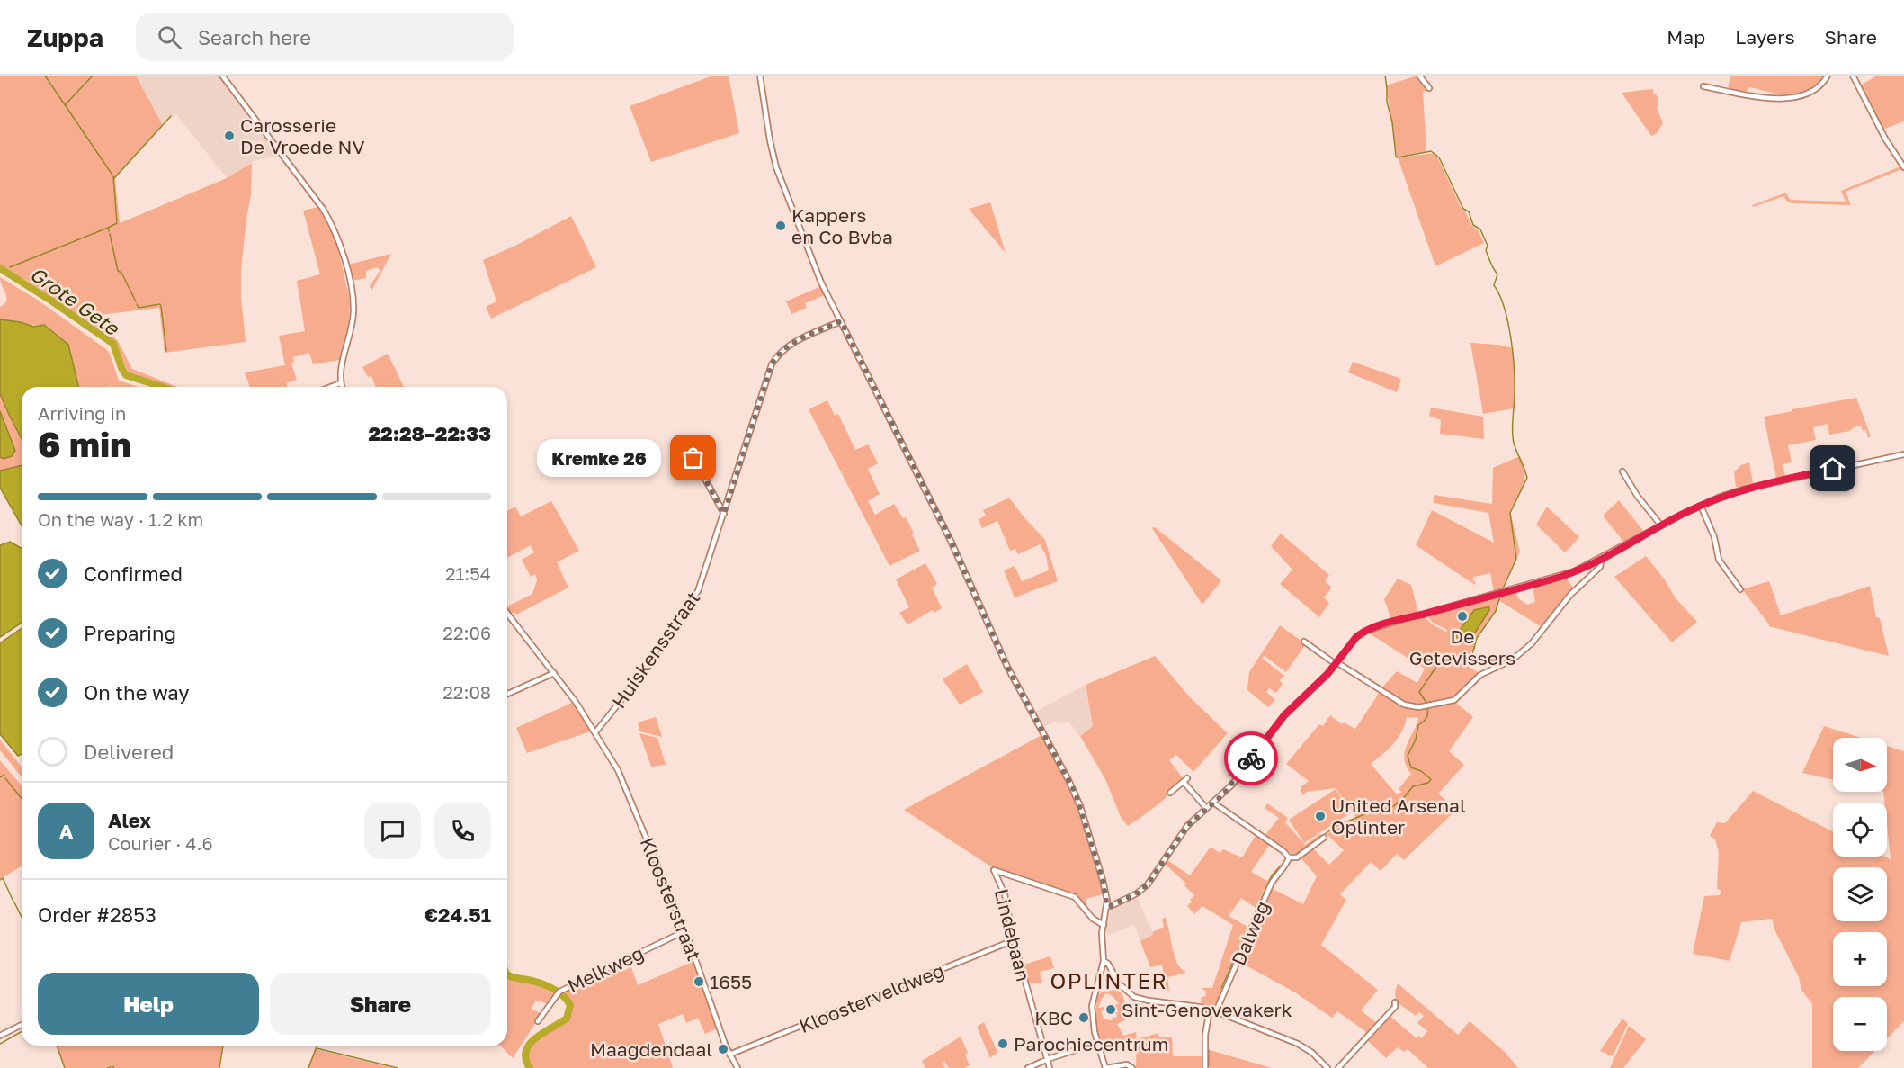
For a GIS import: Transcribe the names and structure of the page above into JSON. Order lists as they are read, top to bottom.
{
  "streets": {
    "street": [
      "Huiskensstraat",
      "Kloosterstraat",
      "Dalweg",
      "Lindebaan",
      "Melkweg",
      "Kloosterveldweg"
    ]
  },
  "crossings": [
    ["Huiskensstraat", "Kloosterstraat"],
    ["Kloosterstraat", "Melkweg"],
    ["Kloosterstraat", "Kloosterveldweg"],
    ["Lindebaan", "Kloosterveldweg"]
  ],
  "districts": ["OPLINTER"],
  "water": ["Grote Gete"],
  "places": [
    "Carosserie De Vroede NV",
    "Kappers en Co Bvba",
    "Kremke 26",
    "De Getevissers",
    "United Arsenal Oplinter",
    "1655",
    "Sint-Genovevakerk",
    "KBC",
    "Parochiecentrum",
    "Maagdendaal"
  ],
  "north": "right",
  "page": {
    "header": "Zuppa",
    "search": "Search here",
    "nav": ["Map", "Layers", "Share"],
    "heading": ["6 min", "Arriving in", "22:28–22:33"],
    "panel": [
      "Alex",
      "Courier · 4.6",
      "Order #2853",
      "€24.51"
    ],
    "bubble": "Kremke 26",
    "bar": "On the way · 1.2 km",
    "list": [
      ["Confirmed", "21:54"],
      ["Preparing", "22:06"],
      ["On the way", "22:08"],
      "Delivered"
    ],
    "map_buttons": ["+", "−"],
    "round": "A",
    "buttons": ["Help", "Share"]
  }
}
